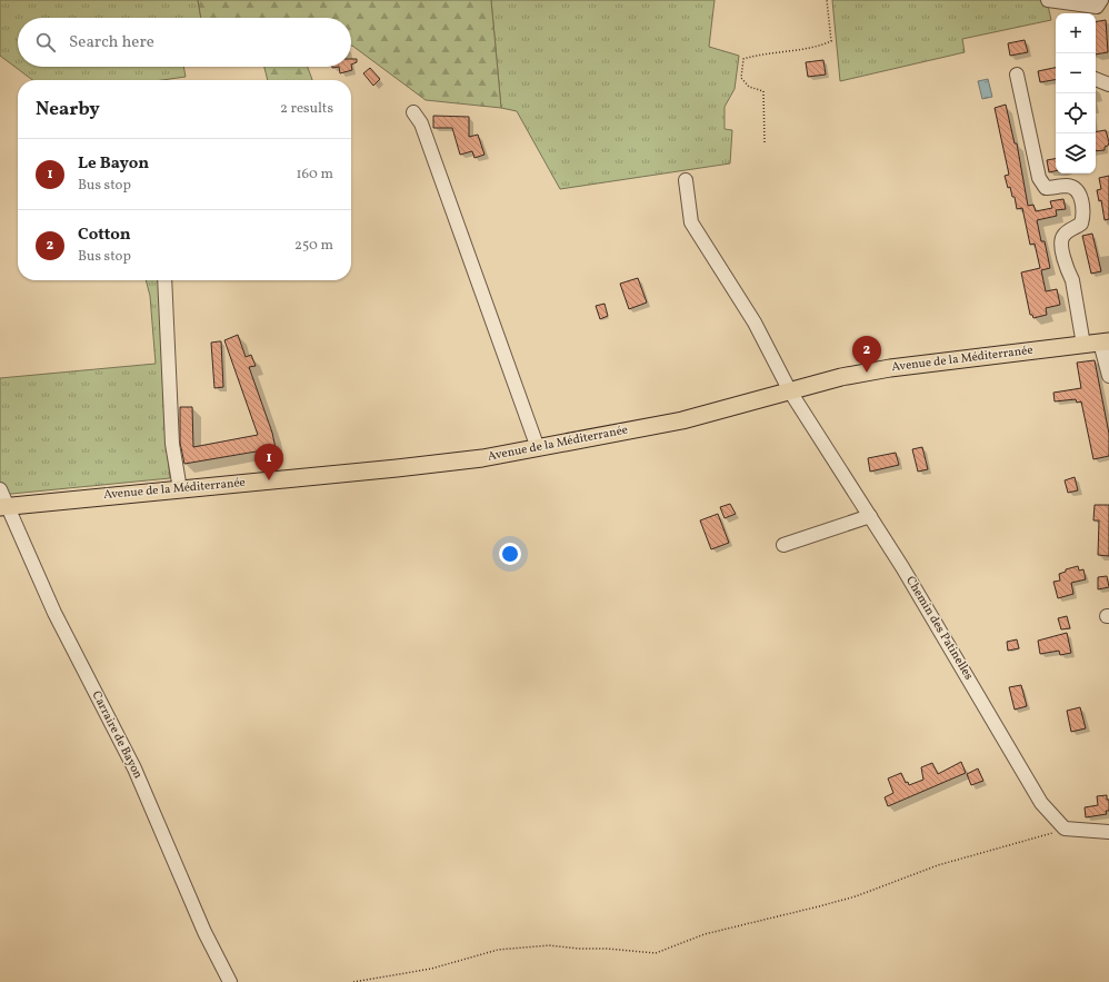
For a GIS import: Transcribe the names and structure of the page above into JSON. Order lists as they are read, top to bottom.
{
  "streets": {
    "main road": ["Avenue de la Méditerranée"],
    "street": ["Chemin des Patinelles", "Carraire de Bayon"]
  },
  "crossings": [
    ["Avenue de la Méditerranée", "Chemin des Patinelles"],
    ["Avenue de la Méditerranée", "Carraire de Bayon"]
  ],
  "page": {
    "map_buttons": ["+", "−"],
    "search": "Search here",
    "heading": ["Nearby", "2 results"],
    "list": [
      {
        "mark": "1",
        "name": "Le Bayon",
        "note": "Bus stop",
        "value": "160 m"
      },
      {
        "mark": "2",
        "name": "Cotton",
        "note": "Bus stop",
        "value": "250 m"
      }
    ],
    "pins": ["2", "1"]
  }
}
